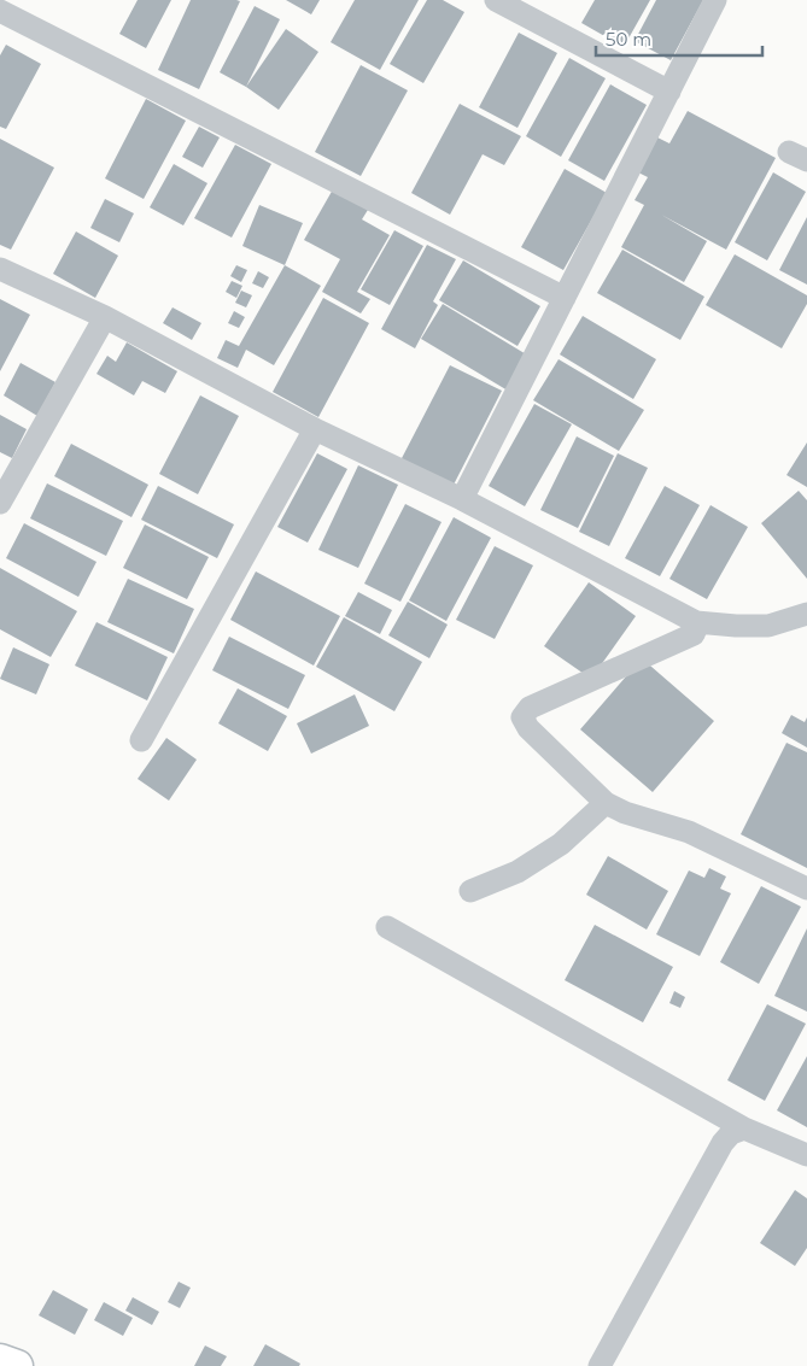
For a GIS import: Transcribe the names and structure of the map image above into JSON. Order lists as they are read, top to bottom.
{
  "scale_bar": "50 m"
}
